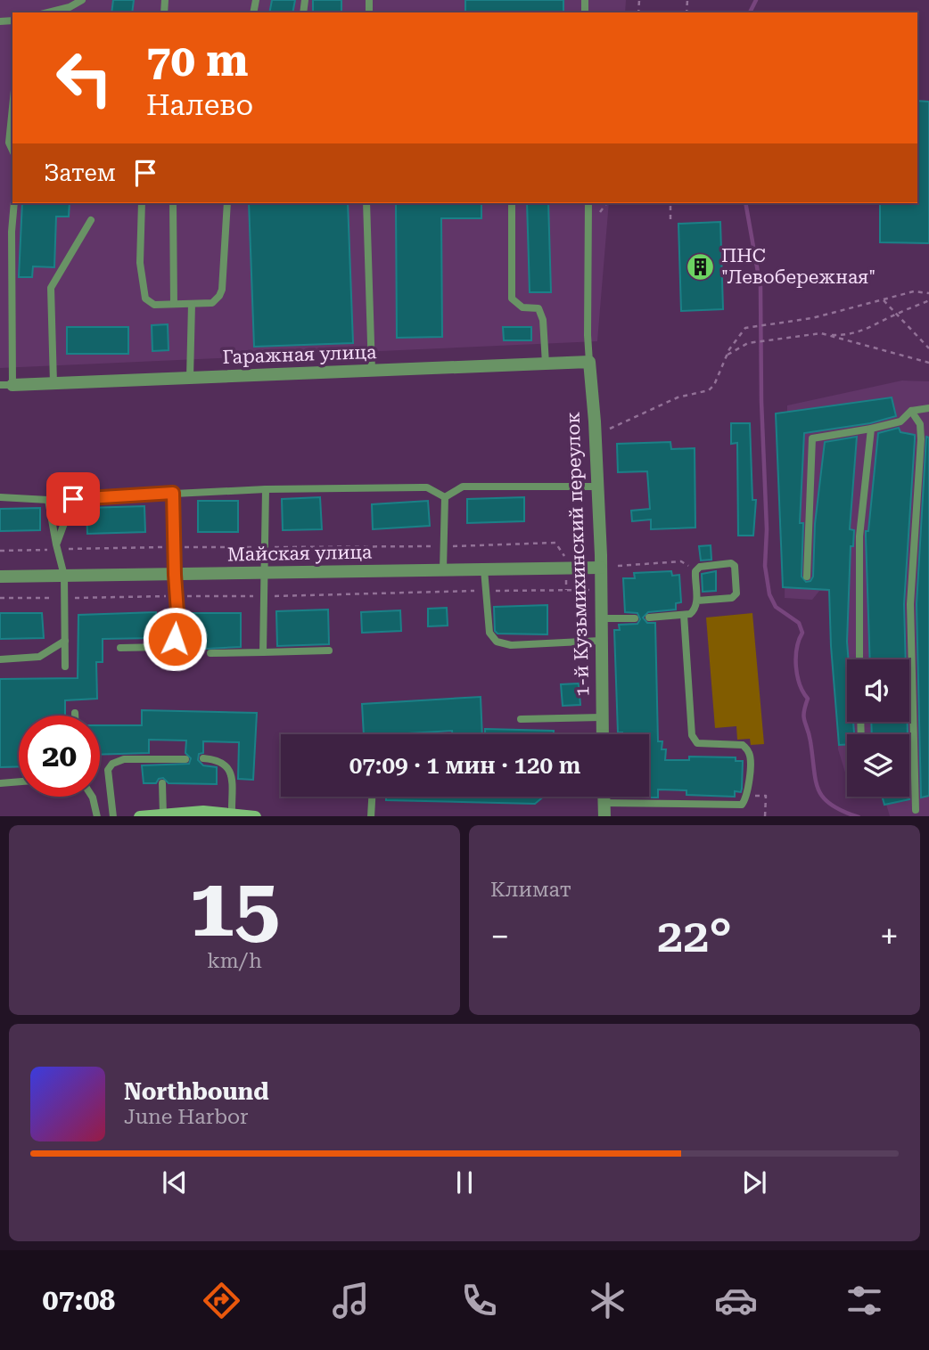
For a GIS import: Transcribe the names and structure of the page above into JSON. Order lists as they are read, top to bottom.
{
  "streets": {
    "street": ["Гаражная улица", "Майская улица", "1-й Кузьмихинский переулок"]
  },
  "crossings": [
    ["Гаражная улица", "1-й Кузьмихинский переулок"],
    ["Майская улица", "1-й Кузьмихинский переулок"]
  ],
  "places": {
    "building": ["ПНС \"Левобережная\""]
  },
  "page": {
    "turn": ["70 m", "Налево"],
    "then": "Затем",
    "limit": "20",
    "trip": "07:09 · 1 мин · 120 m",
    "tile": [
      ["15", "km/h"],
      "Климат"
    ],
    "heat": ["−", "22°", "+"],
    "song": ["Northbound", "June Harbor"],
    "tabs": "07:08"
  }
}
